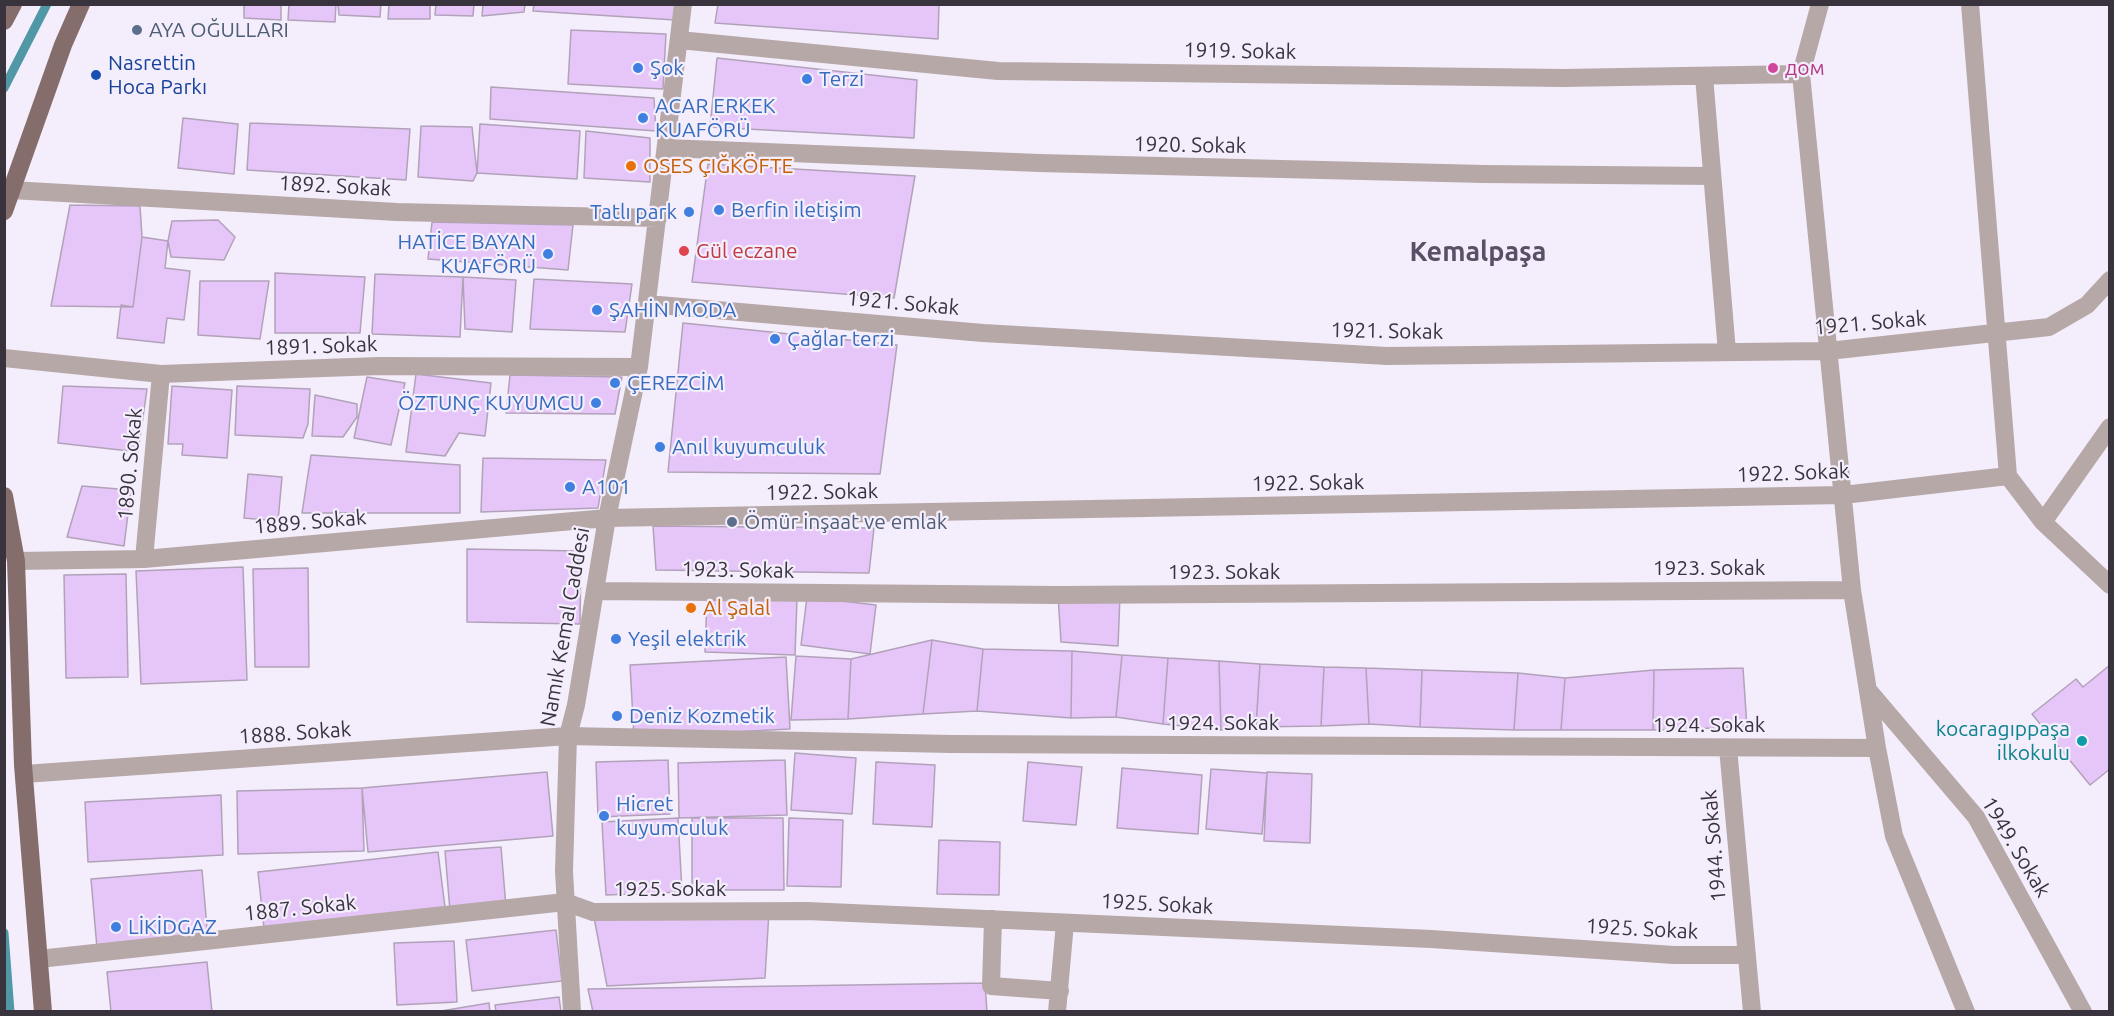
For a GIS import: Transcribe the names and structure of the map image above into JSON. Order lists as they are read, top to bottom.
{
  "streets": {
    "street": [
      "1919. Sokak",
      "1920. Sokak",
      "1892. Sokak",
      "1921. Sokak",
      "1891. Sokak",
      "1890. Sokak",
      "1922. Sokak",
      "1889. Sokak",
      "1923. Sokak",
      "Namık Kemal Caddesi",
      "1924. Sokak",
      "1888. Sokak",
      "1944. Sokak",
      "1949. Sokak",
      "1925. Sokak",
      "1887. Sokak"
    ]
  },
  "crossings": [
    ["1919. Sokak", "Namık Kemal Caddesi"],
    ["1920. Sokak", "Namık Kemal Caddesi"],
    ["1892. Sokak", "Namık Kemal Caddesi"],
    ["1921. Sokak", "Namık Kemal Caddesi"],
    ["1891. Sokak", "1890. Sokak"],
    ["1891. Sokak", "Namık Kemal Caddesi"],
    ["1890. Sokak", "1889. Sokak"],
    ["1922. Sokak", "1889. Sokak"],
    ["1922. Sokak", "Namık Kemal Caddesi"],
    ["1889. Sokak", "Namık Kemal Caddesi"],
    ["1923. Sokak", "Namık Kemal Caddesi"],
    ["Namık Kemal Caddesi", "1924. Sokak"],
    ["Namık Kemal Caddesi", "1888. Sokak"],
    ["Namık Kemal Caddesi", "1925. Sokak"],
    ["Namık Kemal Caddesi", "1887. Sokak"],
    ["1924. Sokak", "1888. Sokak"],
    ["1924. Sokak", "1944. Sokak"],
    ["1944. Sokak", "1925. Sokak"],
    ["1925. Sokak", "1887. Sokak"]
  ],
  "districts": ["Kemalpaşa"],
  "places": [
    "AYA OĞULLARI",
    "Şok",
    "дом",
    "Nasrettin Hoca Parkı",
    "Terzi",
    "ACAR ERKEK KUAFÖRÜ",
    "OSES ÇIĞKÖFTE",
    "Berfin iletişim",
    "Tatlı park",
    "Gül eczane",
    "HATİCE BAYAN KUAFÖRÜ",
    "ŞAHİN MODA",
    "Çağlar terzi",
    "ÇEREZCİM",
    "ÖZTUNÇ KUYUMCU",
    "Anıl kuyumculuk",
    "A101",
    "Ömür inşaat ve emlak",
    "Al Şalal",
    "Yeşil elektrik",
    "Deniz Kozmetik",
    "kocaragıppaşa ilkokulu",
    "Hicret kuyumculuk",
    "LİKİDGAZ"
  ]
}
